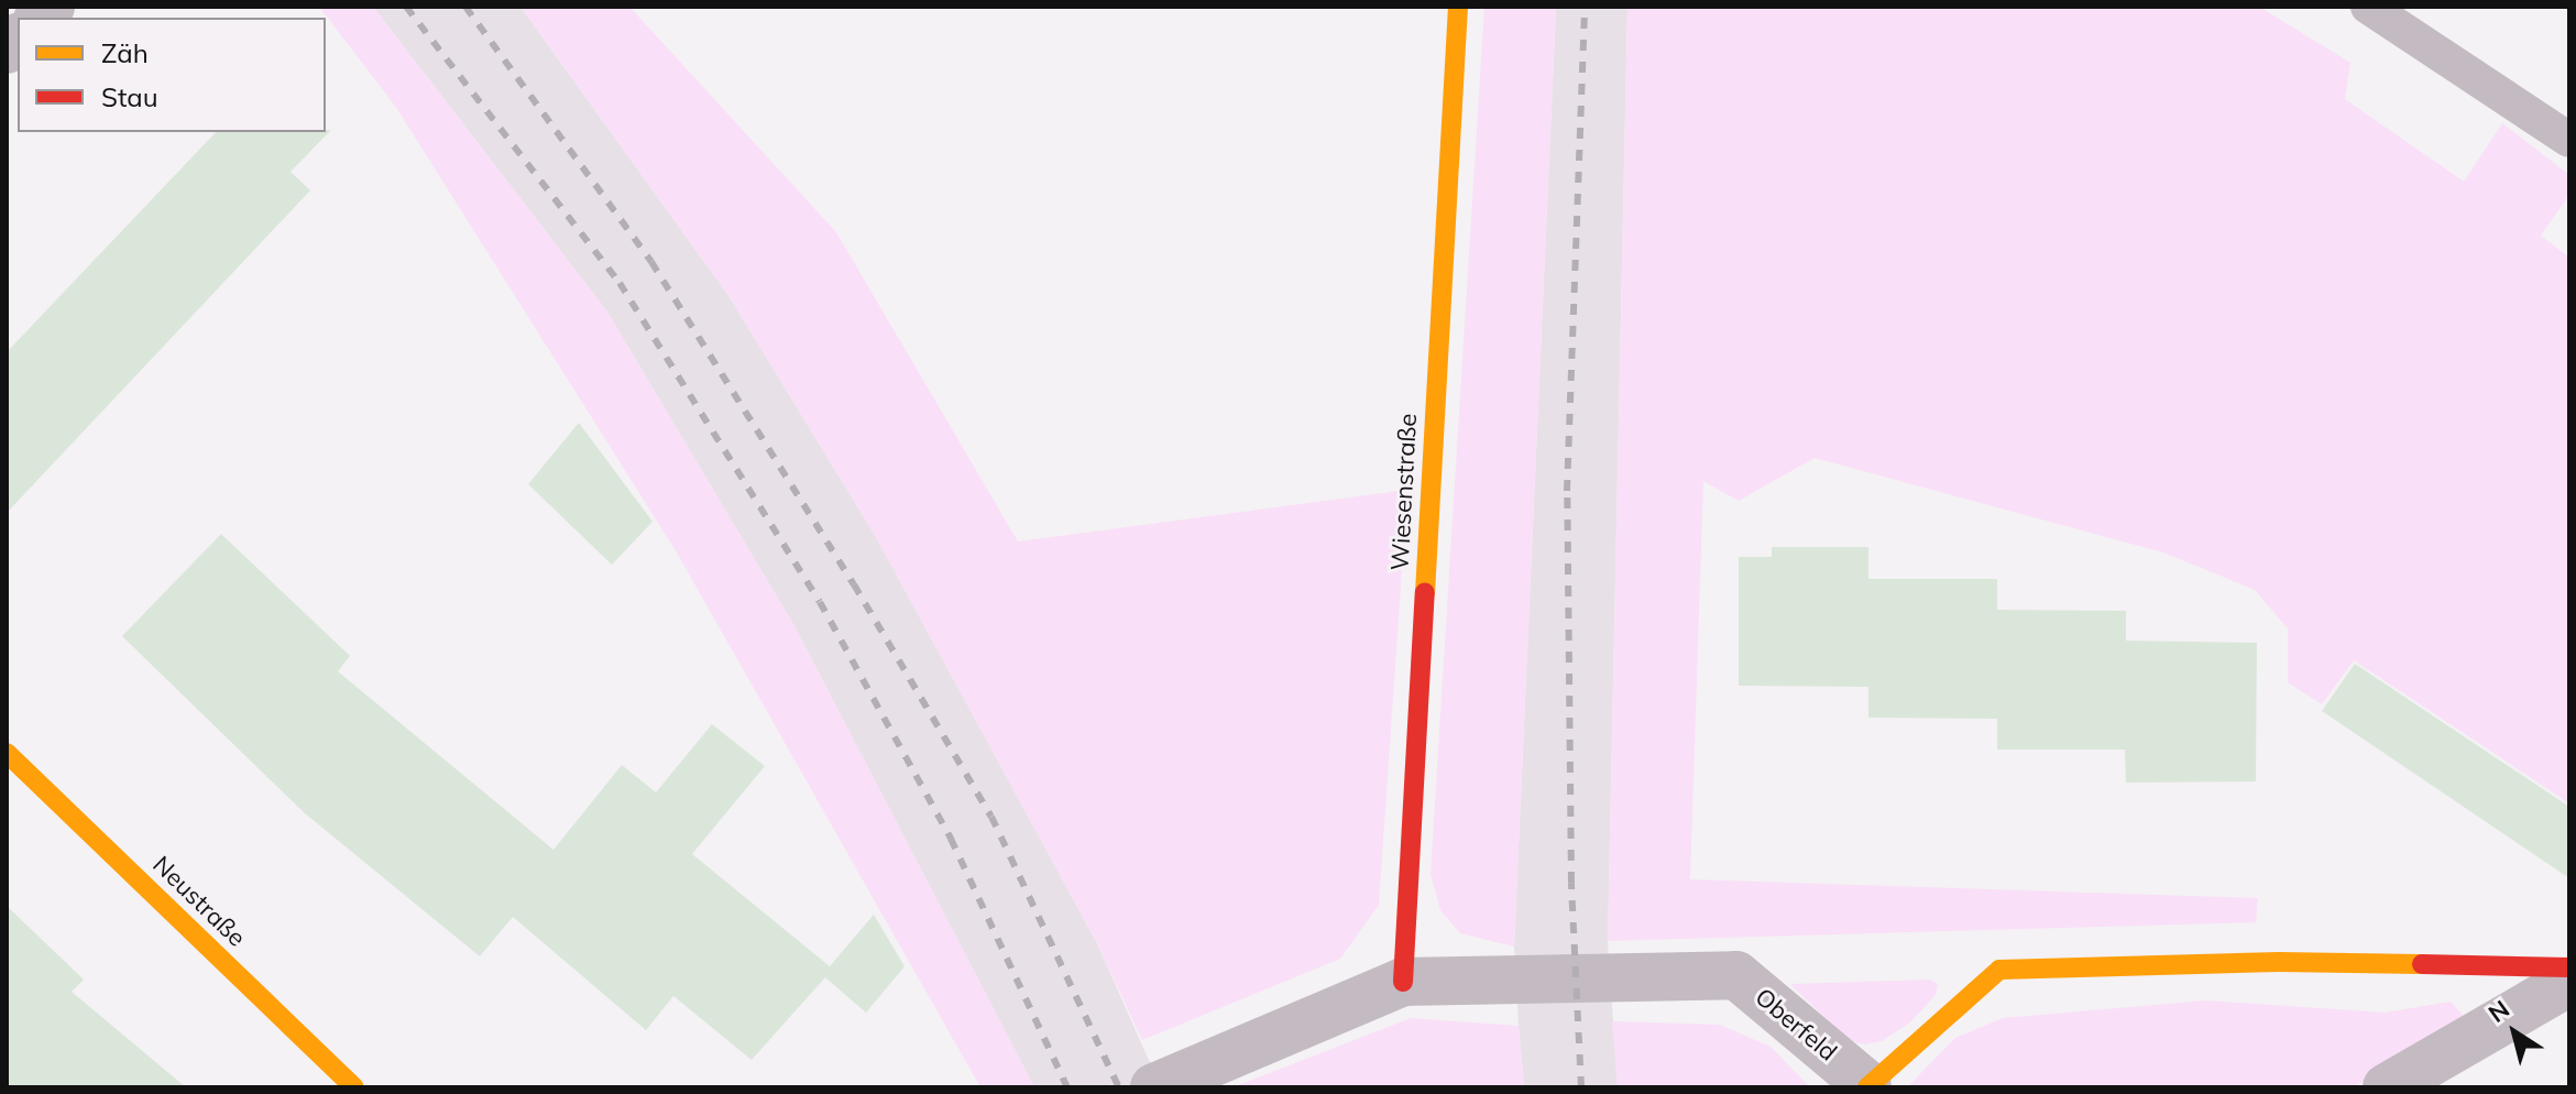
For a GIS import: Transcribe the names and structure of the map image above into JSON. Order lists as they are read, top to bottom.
{
  "streets": {
    "street": ["Wiesenstraße", "Neustraße", "Oberfeld"]
  },
  "crossings": [
    ["Wiesenstraße", "Oberfeld"]
  ],
  "legend": ["Zäh", "Stau"],
  "north": "top left"
}
